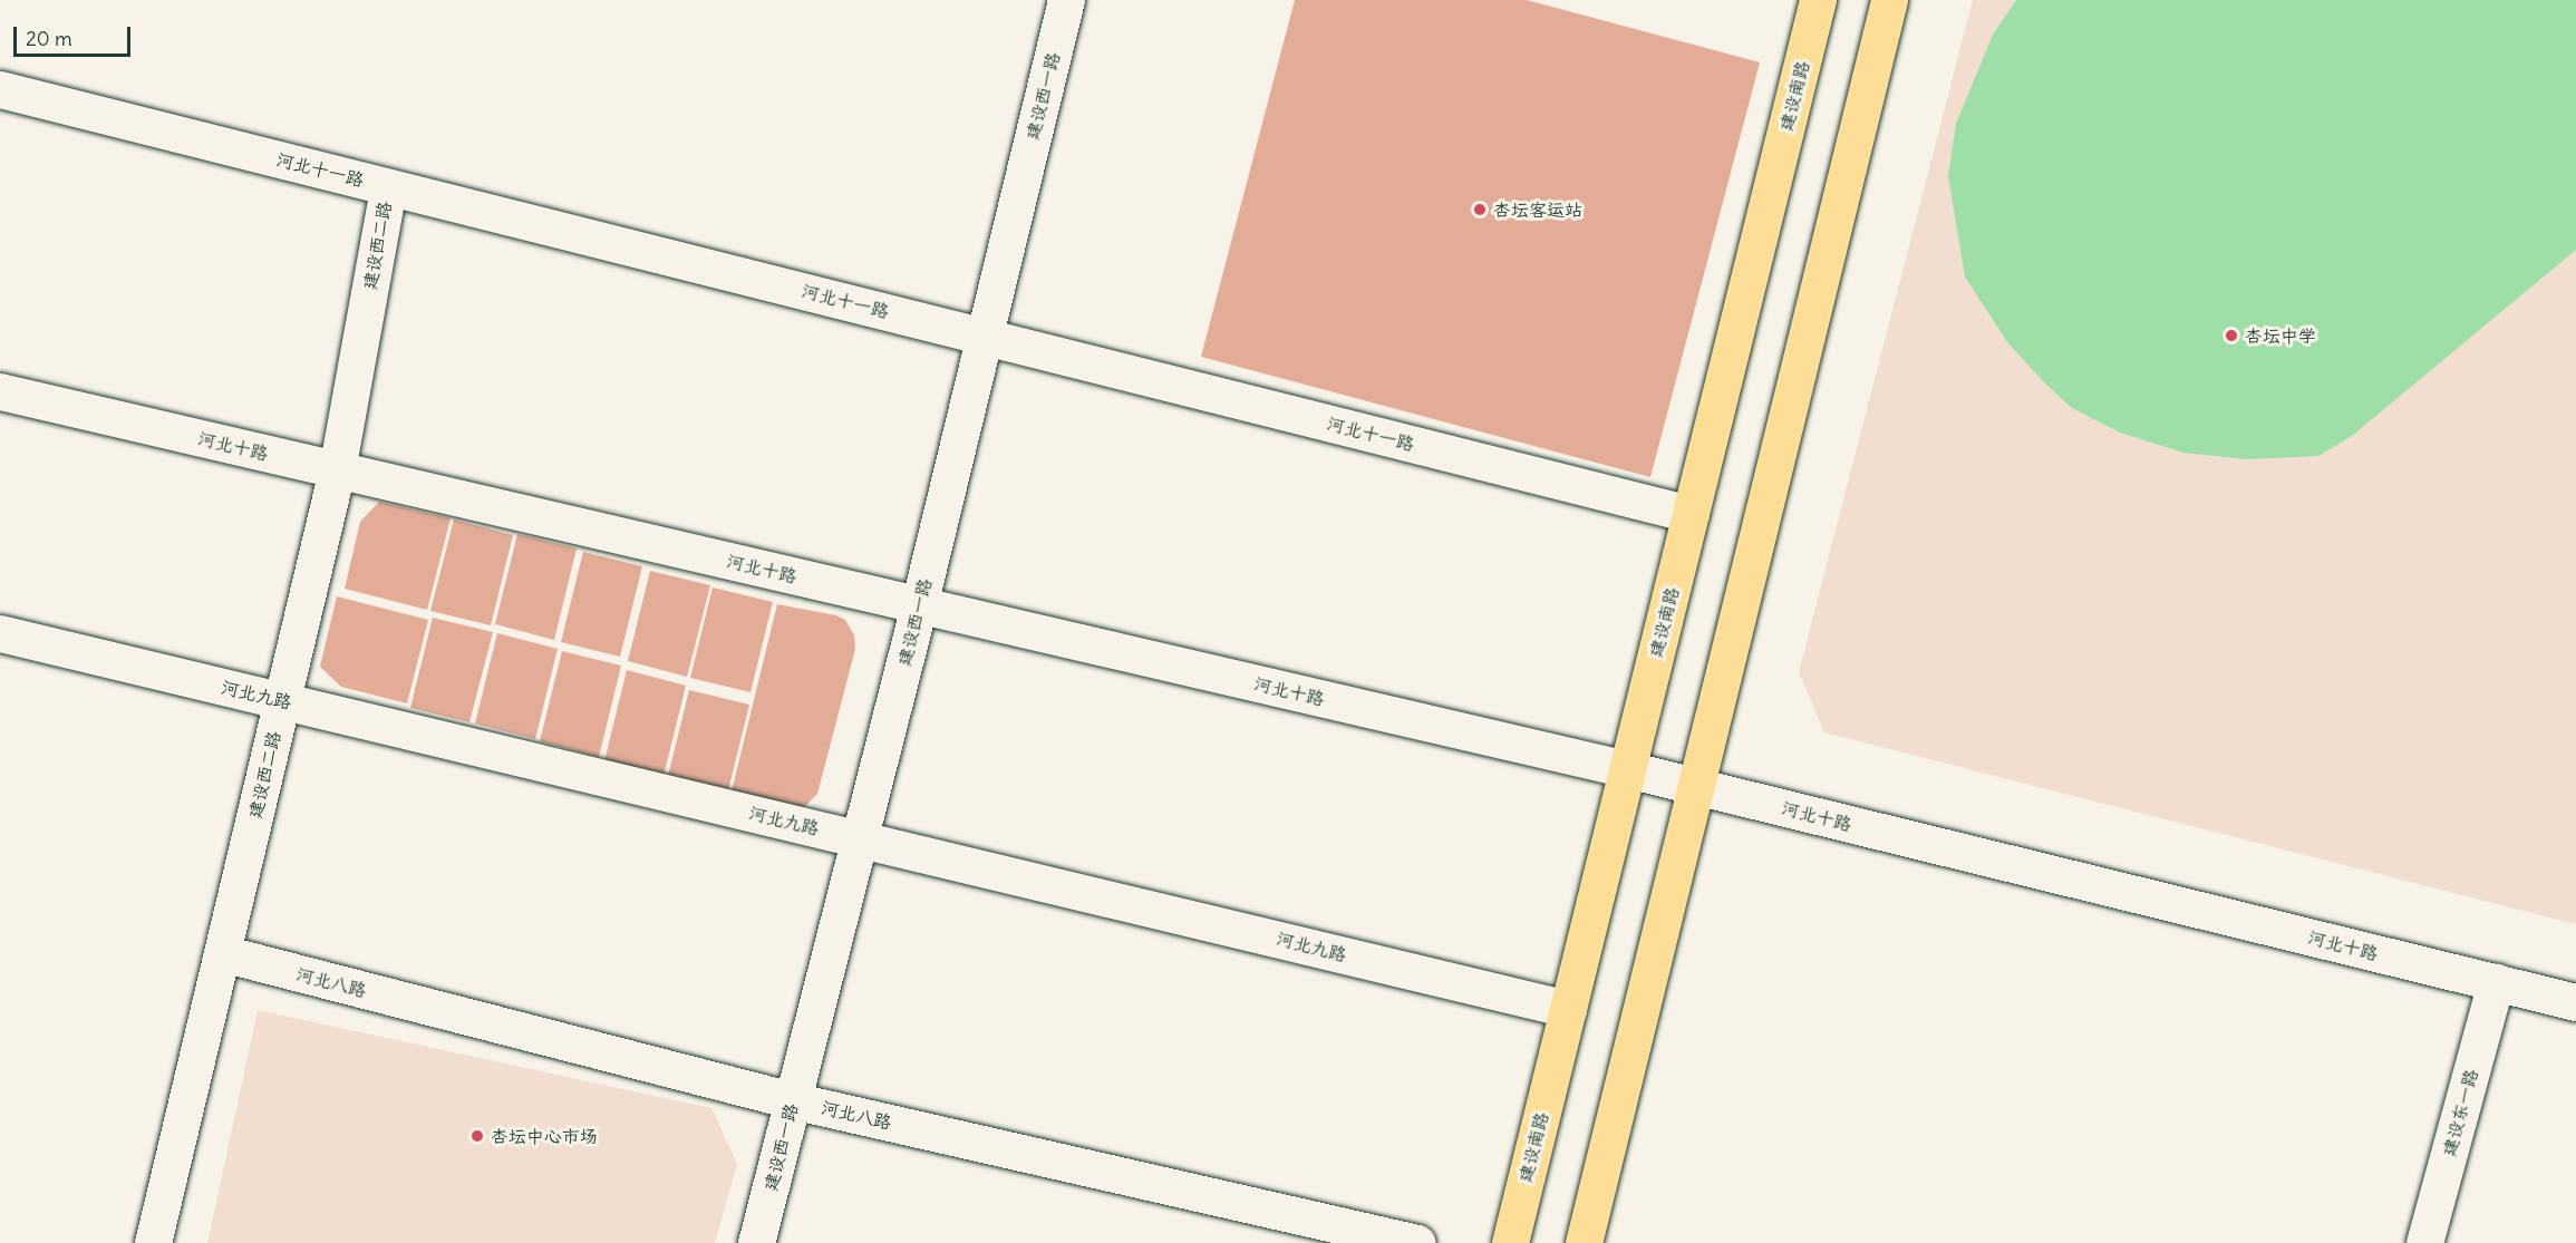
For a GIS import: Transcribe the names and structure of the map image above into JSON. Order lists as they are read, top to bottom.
{
  "streets": {
    "main road": ["建设南路"],
    "street": [
      "建设西一路",
      "河北十一路",
      "建设西二路",
      "河北十路",
      "河北九路",
      "河北八路",
      "建设东一路"
    ]
  },
  "crossings": [
    ["建设西一路", "河北十一路"],
    ["建设西一路", "河北十路"],
    ["建设西一路", "河北九路"],
    ["建设西一路", "河北八路"],
    ["建设南路", "河北十一路"],
    ["建设南路", "河北十路"],
    ["建设南路", "河北九路"],
    ["河北十一路", "建设西二路"],
    ["建设西二路", "河北十路"],
    ["建设西二路", "河北九路"],
    ["建设西二路", "河北八路"],
    ["河北十路", "建设东一路"]
  ],
  "places": ["杏坛客运站", "杏坛中学", "杏坛中心市场"],
  "scale_bar": "20 m"
}
